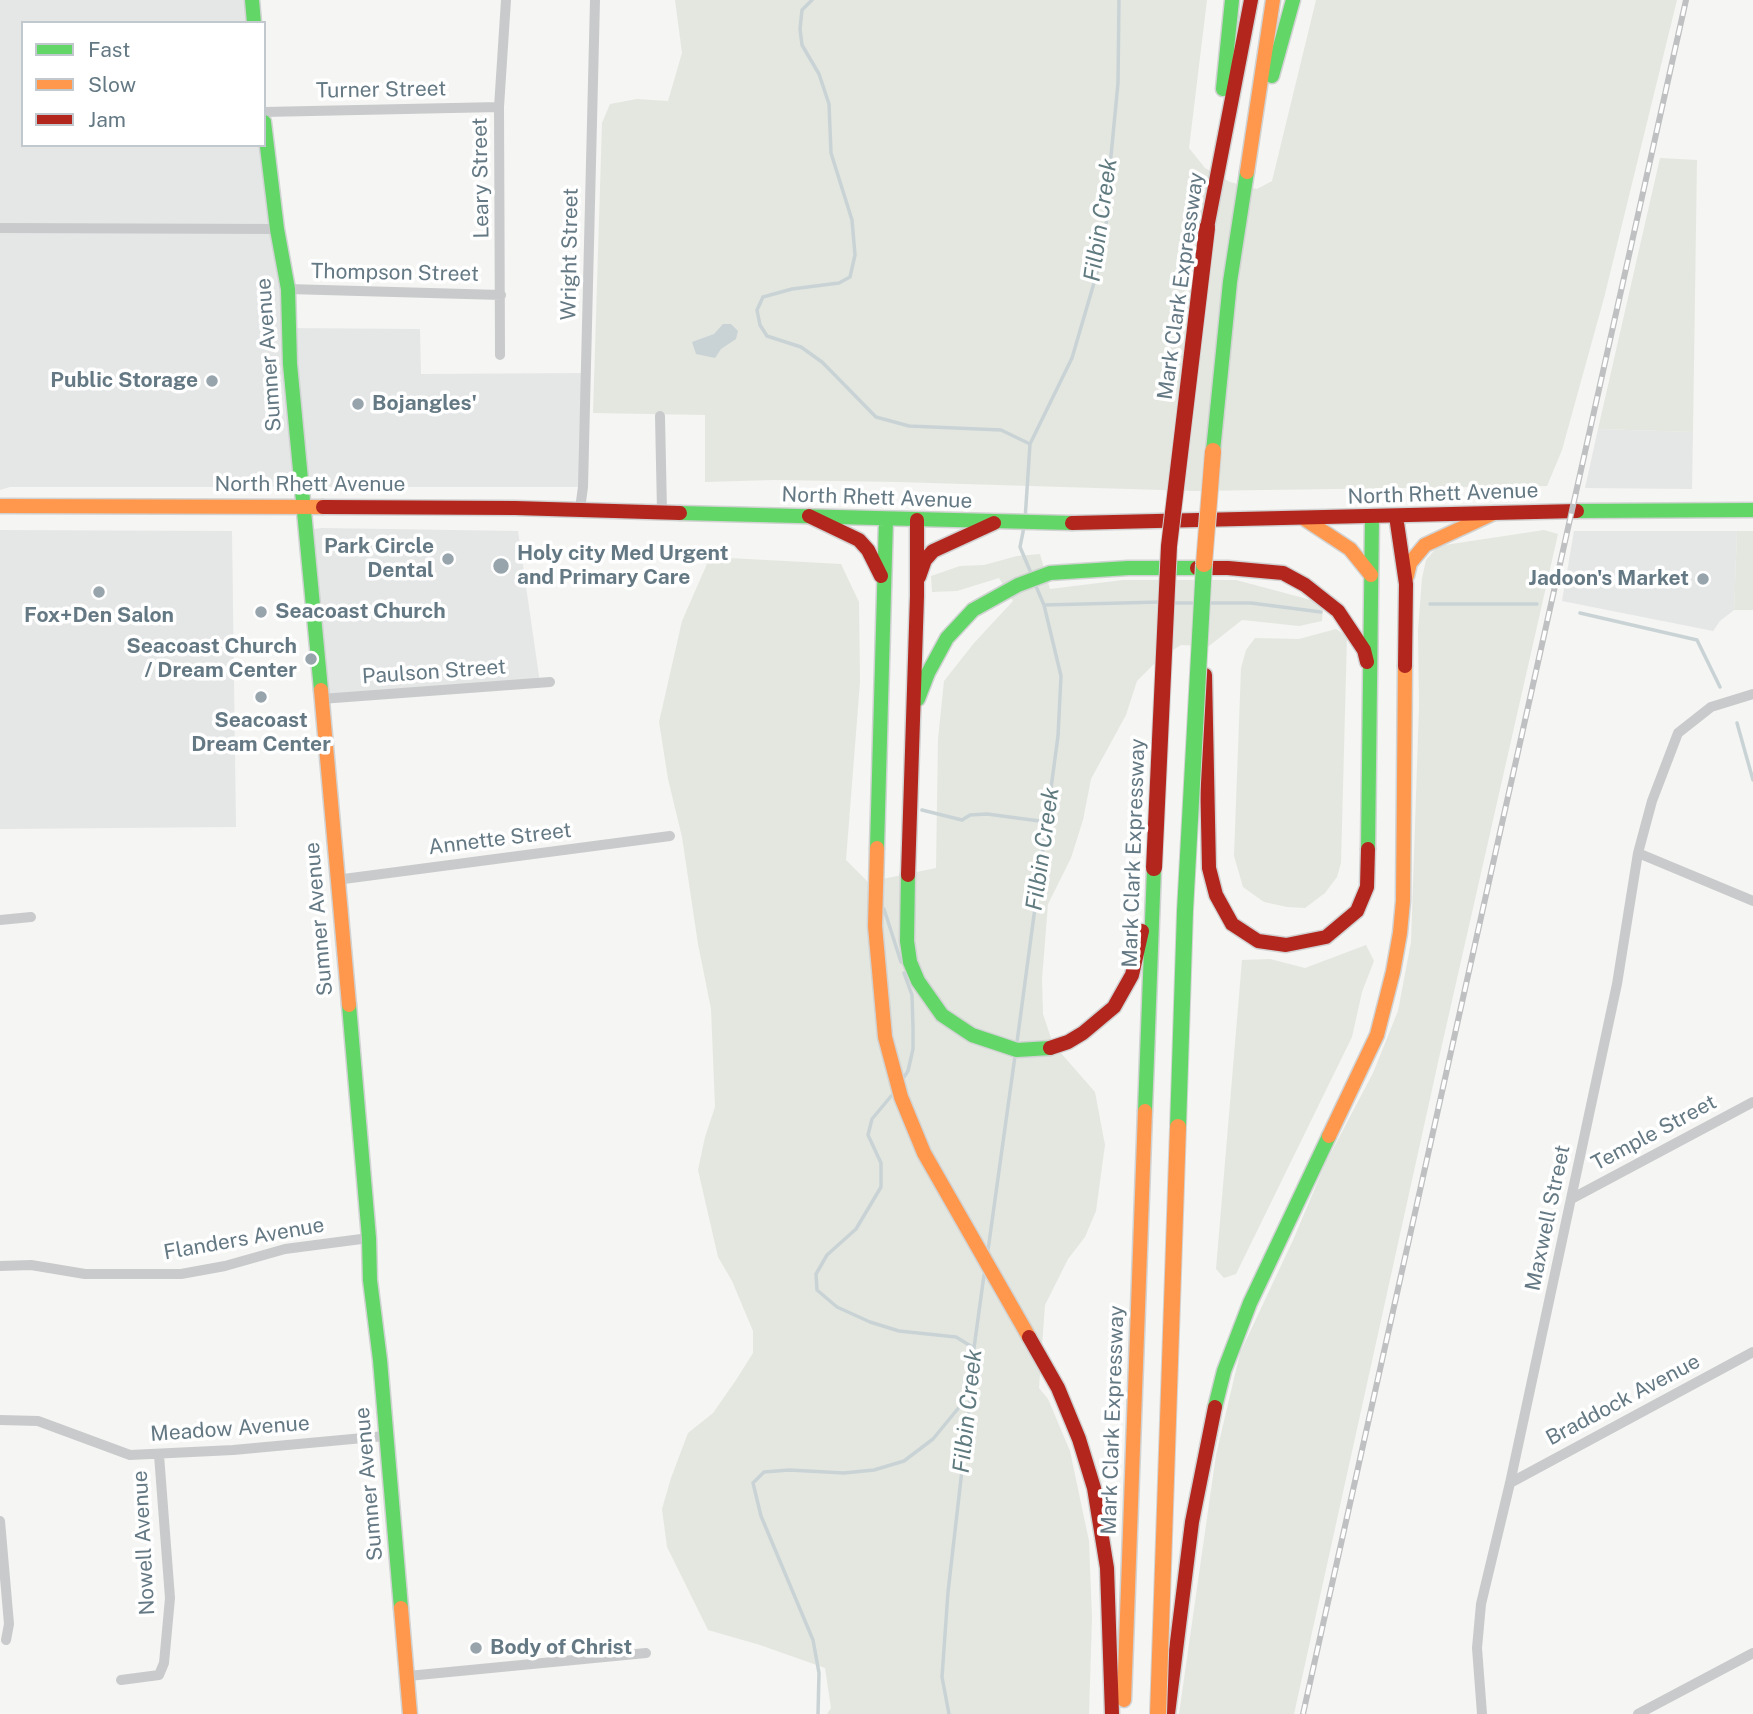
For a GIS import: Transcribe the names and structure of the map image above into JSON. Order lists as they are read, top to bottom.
{
  "streets": {
    "main road": ["Mark Clark Expressway", "Sumner Avenue", "North Rhett Avenue"],
    "street": [
      "Turner Street",
      "Leary Street",
      "Wright Street",
      "Thompson Street",
      "Paulson Street",
      "Annette Street",
      "Temple Street",
      "Maxwell Street",
      "Flanders Avenue",
      "Braddock Avenue",
      "Meadow Avenue",
      "Nowell Avenue"
    ]
  },
  "crossings": [
    ["Turner Street", "Leary Street"],
    ["Leary Street", "Thompson Street"],
    ["Wright Street", "North Rhett Avenue"],
    ["Thompson Street", "Sumner Avenue"],
    ["Sumner Avenue", "North Rhett Avenue"],
    ["Sumner Avenue", "Paulson Street"],
    ["Sumner Avenue", "Annette Street"],
    ["Sumner Avenue", "Flanders Avenue"],
    ["Sumner Avenue", "Meadow Avenue"],
    ["Temple Street", "Maxwell Street"],
    ["Maxwell Street", "Braddock Avenue"],
    ["Meadow Avenue", "Nowell Avenue"]
  ],
  "water": ["Filbin Creek"],
  "places": [
    "Public Storage",
    "Bojangles'",
    "Park Circle Dental",
    "Holy city Med Urgent and Primary Care",
    "Jadoon's Market",
    "Fox+Den Salon",
    "Seacoast Church",
    "Seacoast Church / Dream Center",
    "Seacoast Dream Center",
    "Body of Christ"
  ],
  "legend": ["Fast", "Slow", "Jam"]
}
